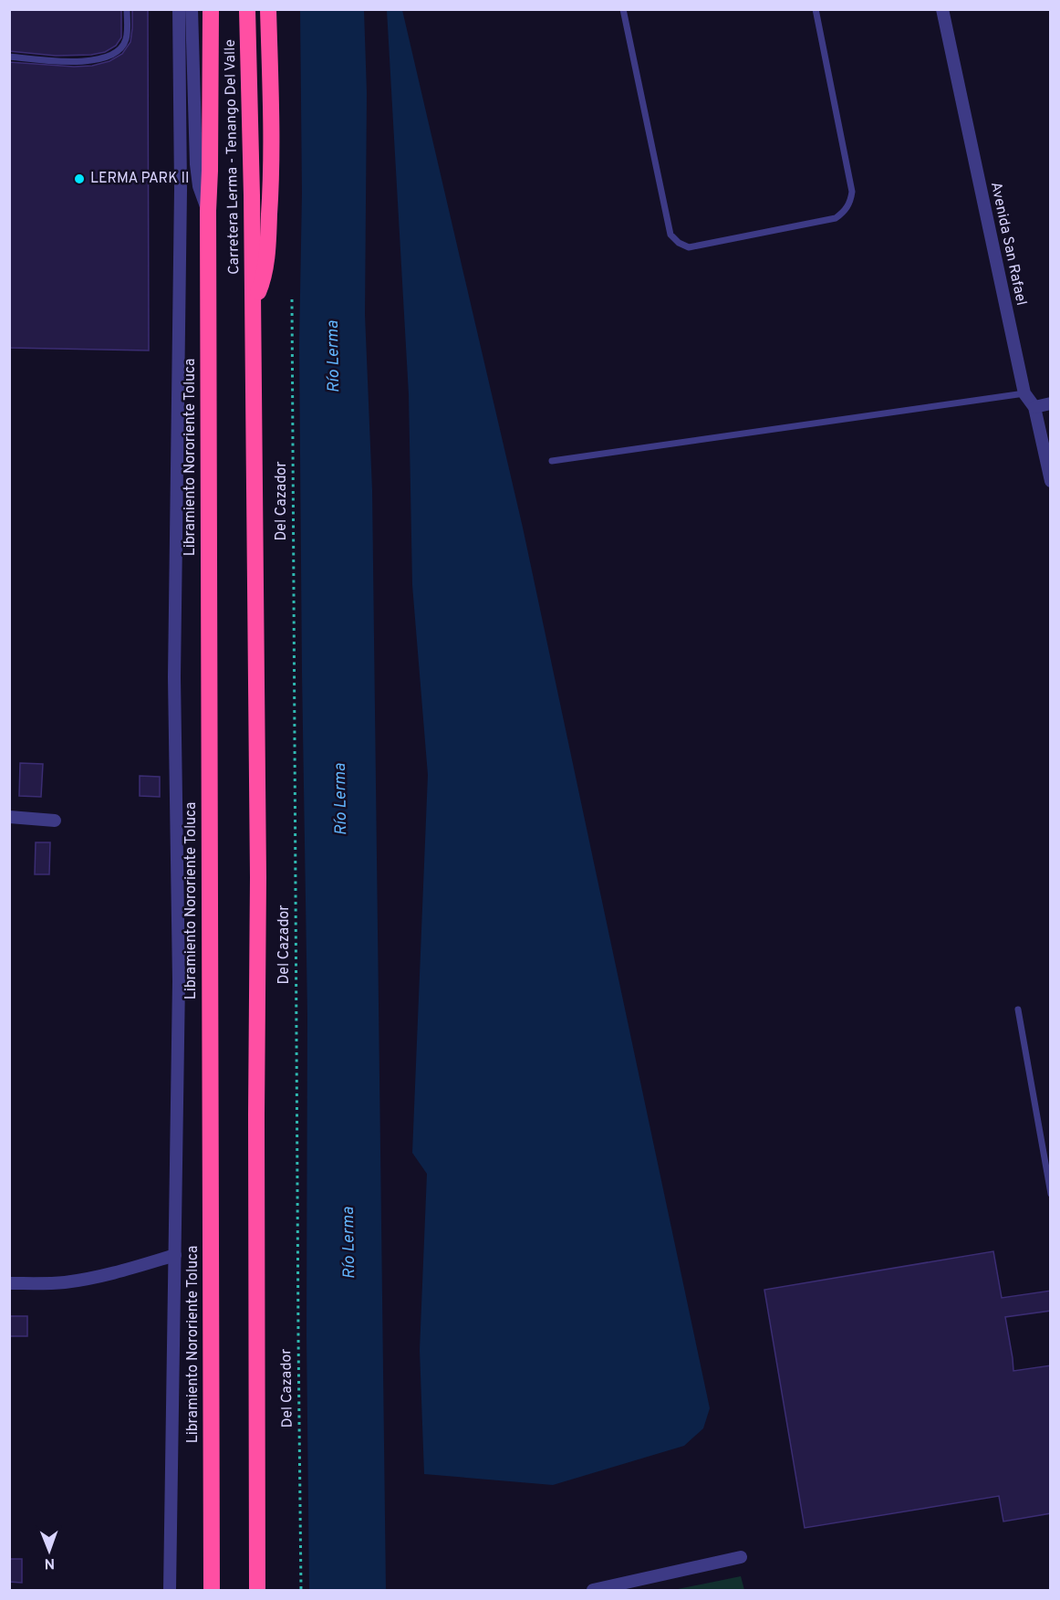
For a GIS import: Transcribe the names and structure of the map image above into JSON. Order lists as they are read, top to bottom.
{
  "streets": {
    "highway": ["Carretera Lerma - Tenango Del Valle", "Libramiento Nororiente Toluca"],
    "street": ["Avenida San Rafael"],
    "path": ["Del Cazador"]
  },
  "water": ["Río Lerma"],
  "places": ["LERMA PARK II"],
  "north": "bottom"
}
